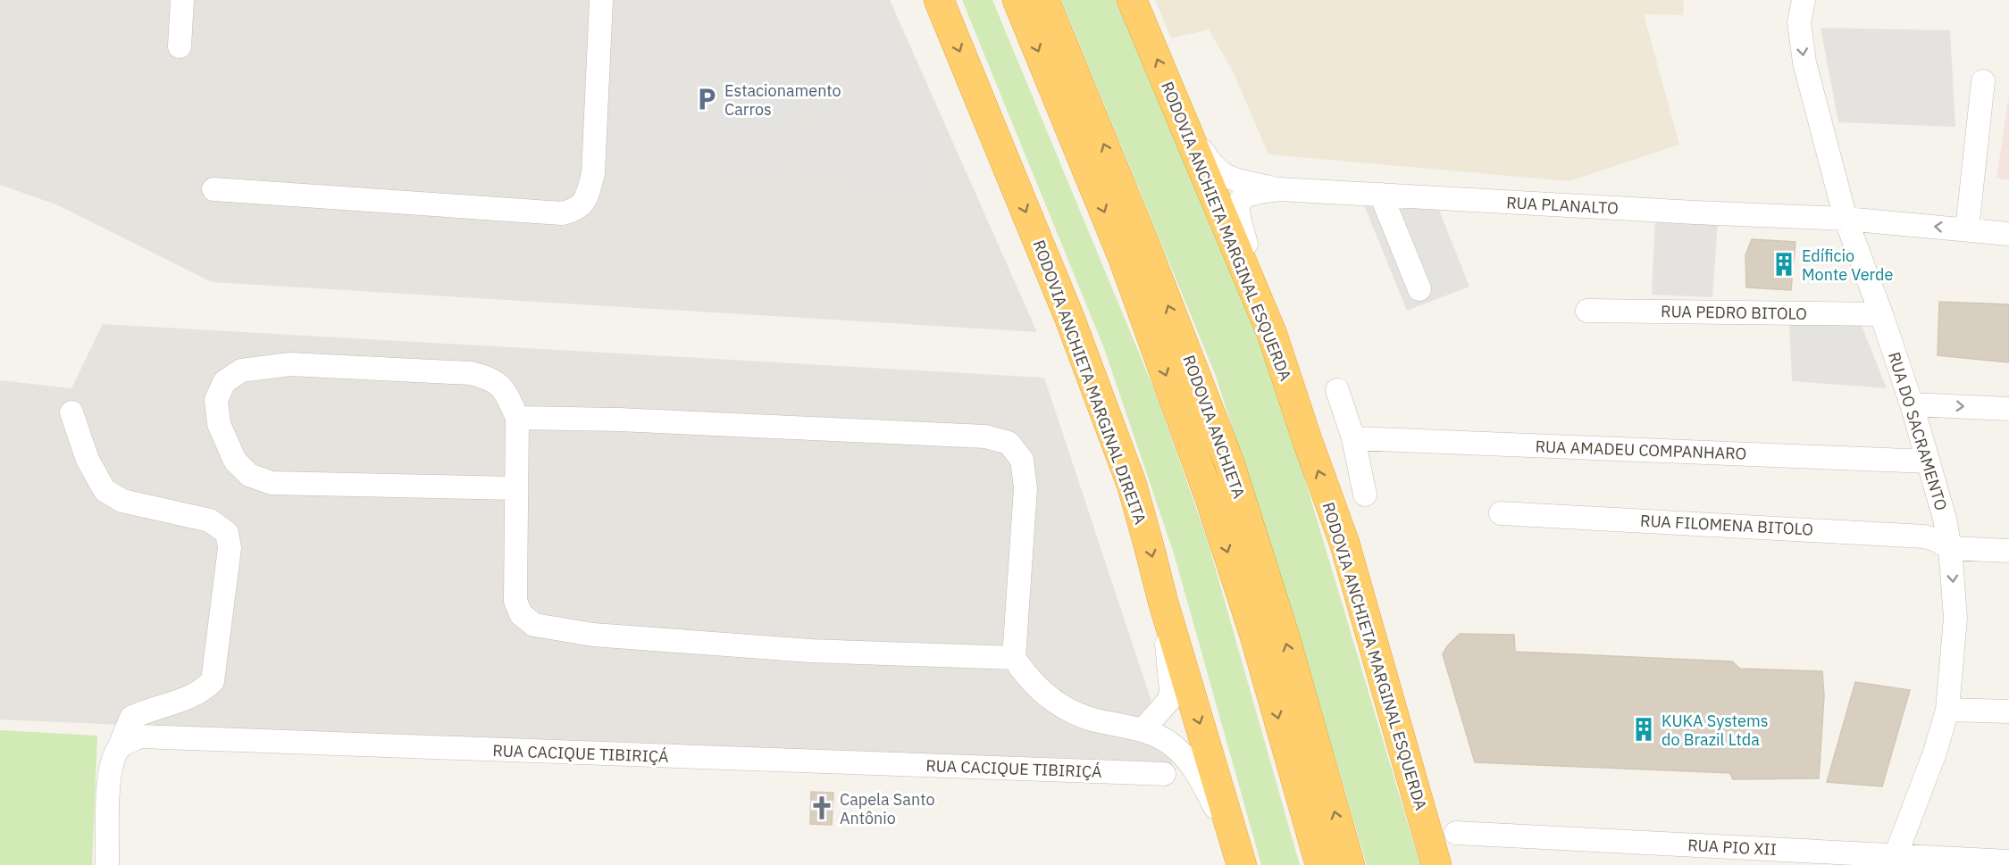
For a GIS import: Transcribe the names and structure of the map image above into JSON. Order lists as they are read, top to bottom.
{
  "streets": {
    "highway": ["RODOVIA ANCHIETA MARGINAL ESQUERDA", "RODOVIA ANCHIETA MARGINAL DIREITA", "RODOVIA ANCHIETA"],
    "street": [
      "RUA PLANALTO",
      "RUA PEDRO BITOLO",
      "RUA DO SACRAMENTO",
      "RUA AMADEU COMPANHARO",
      "RUA FILOMENA BITOLO",
      "RUA CACIQUE TIBIRIÇÁ",
      "RUA PIO XII"
    ]
  },
  "crossings": [
    ["RUA PLANALTO", "RODOVIA ANCHIETA MARGINAL ESQUERDA"],
    ["RUA PLANALTO", "RUA DO SACRAMENTO"],
    ["RUA PEDRO BITOLO", "RUA DO SACRAMENTO"],
    ["RUA DO SACRAMENTO", "RUA AMADEU COMPANHARO"],
    ["RUA DO SACRAMENTO", "RUA FILOMENA BITOLO"],
    ["RUA DO SACRAMENTO", "RUA PIO XII"]
  ],
  "one_way": ["RODOVIA ANCHIETA MARGINAL ESQUERDA", "RODOVIA ANCHIETA MARGINAL DIREITA", "RUA DO SACRAMENTO"],
  "places": {
    "parking": ["Estacionamento Carros"],
    "building": ["Edíficio Monte Verde", "KUKA Systems do Brazil Ltda"],
    "church": ["Capela Santo Antônio"]
  }
}
